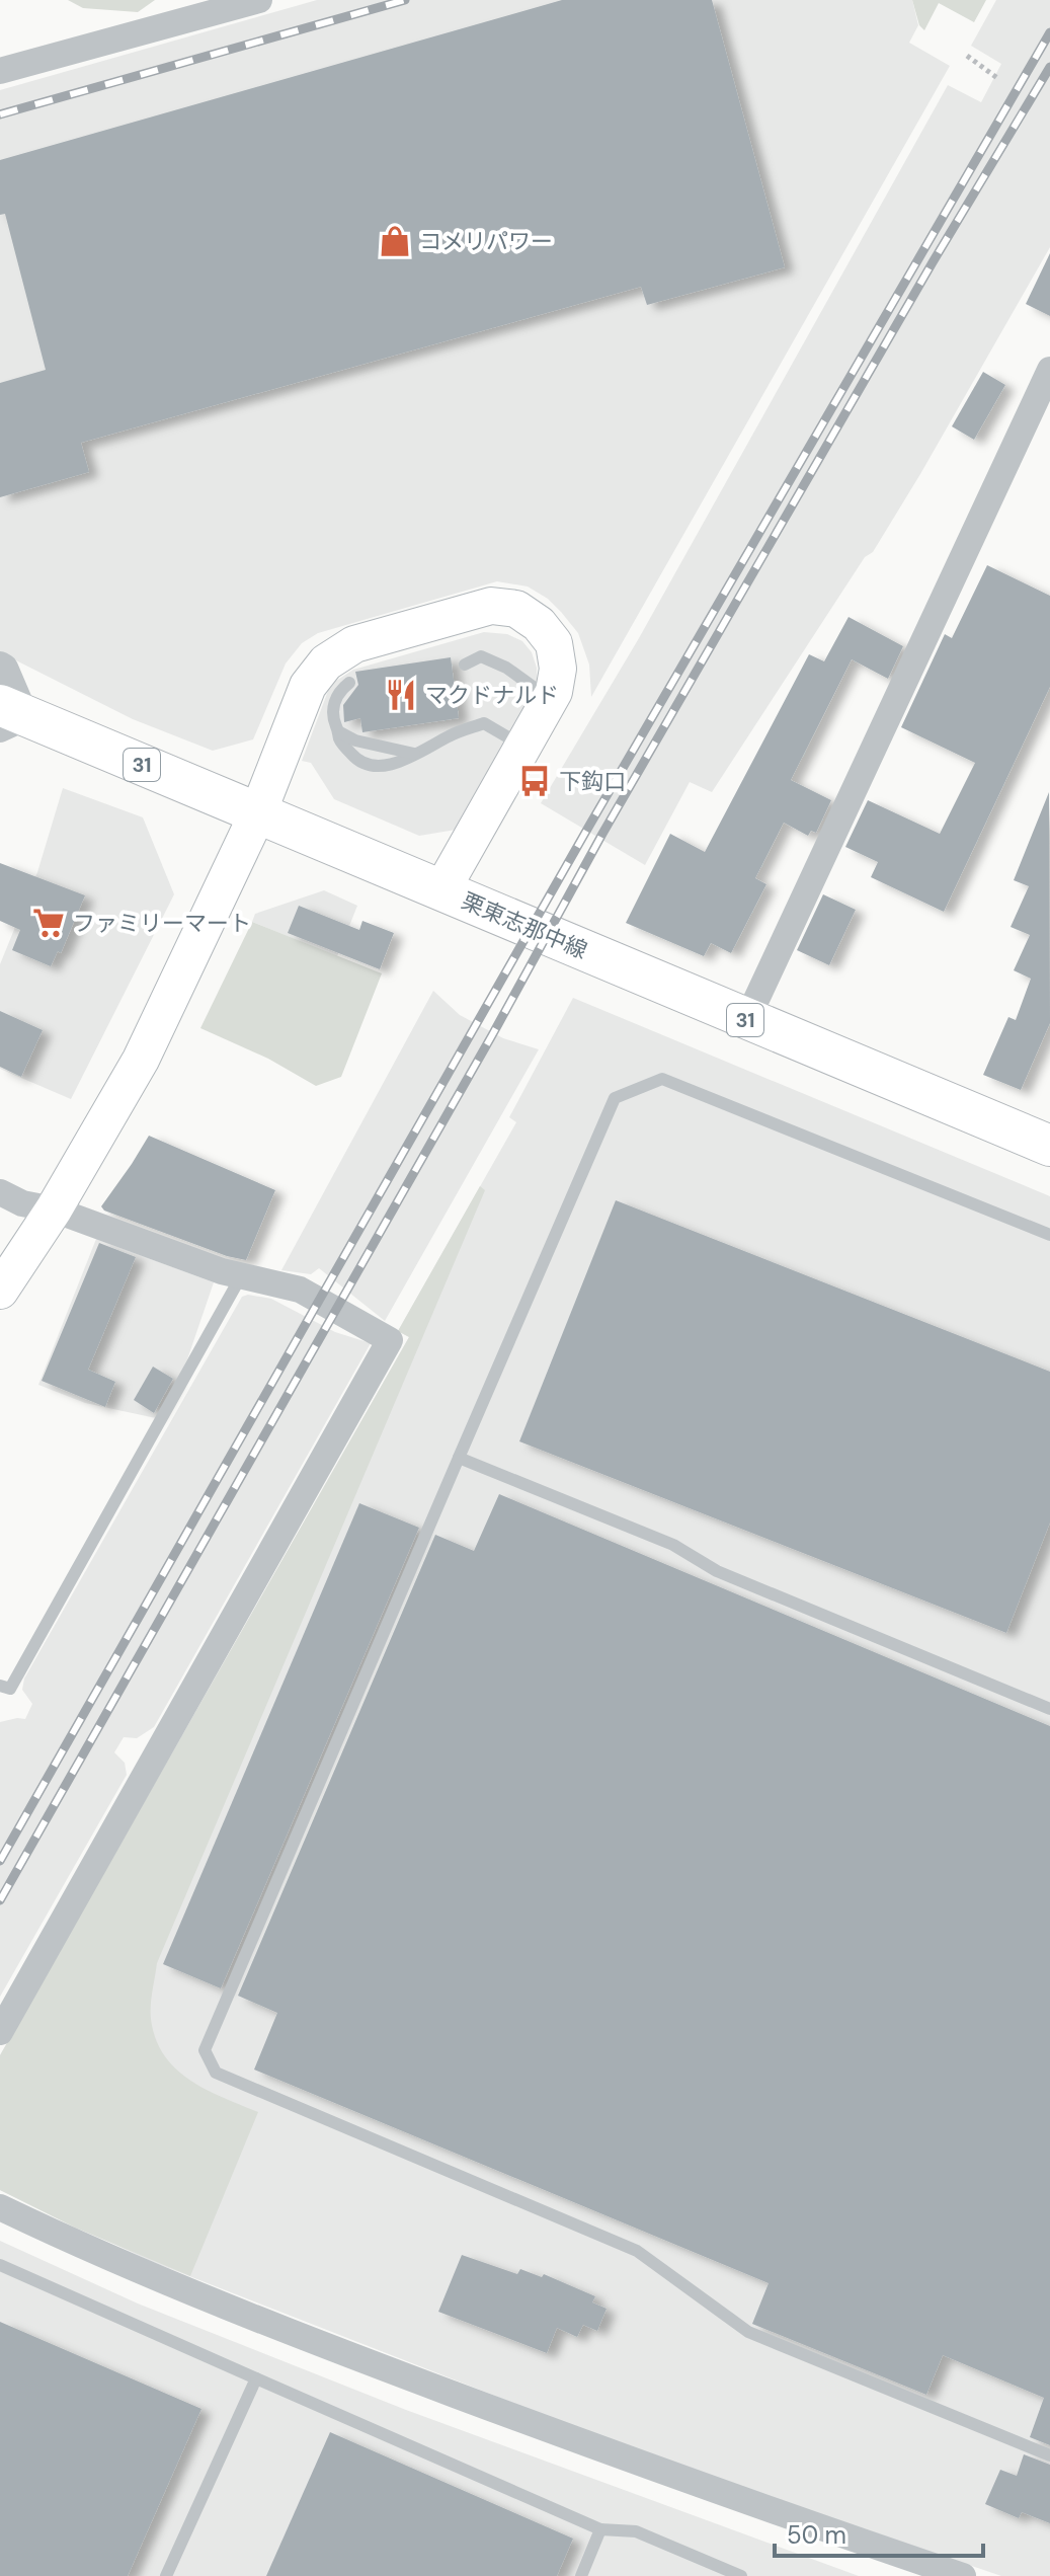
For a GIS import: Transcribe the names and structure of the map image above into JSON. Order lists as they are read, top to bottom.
{
  "streets": {
    "main road": ["31", "栗東志那中線"]
  },
  "places": {
    "shop": ["コメリパワー"],
    "restaurant": ["マクドナルド"],
    "bus stop": ["下鈎口"],
    "supermarket": ["ファミリーマート"]
  },
  "scale_bar": "50 m"
}
